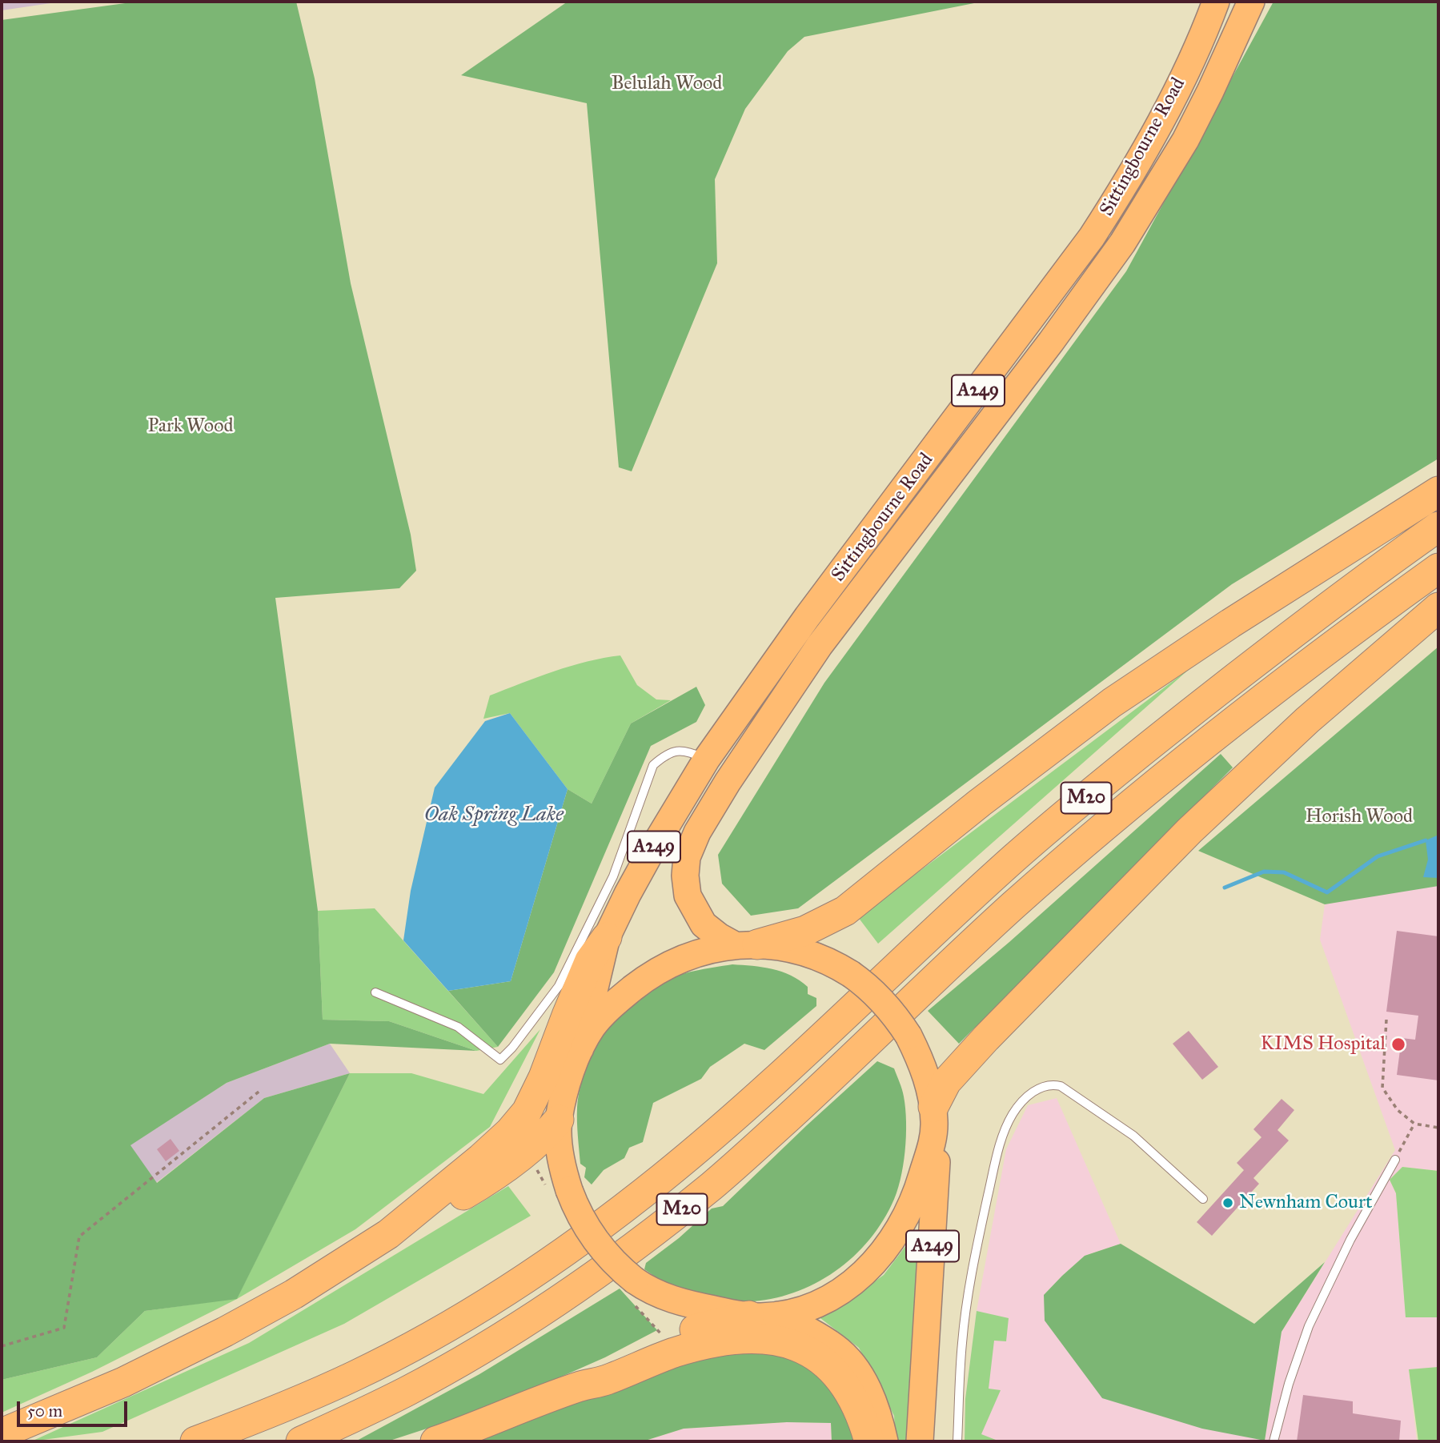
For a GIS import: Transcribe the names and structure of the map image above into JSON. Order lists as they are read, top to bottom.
{
  "streets": {
    "highway": ["Sittingbourne Road", "A249", "M20"]
  },
  "water": ["Oak Spring Lake"],
  "parks": ["Belulah Wood", "Park Wood", "Horish Wood"],
  "places": ["KIMS Hospital", "Newnham Court"],
  "scale_bar": "50 m"
}
